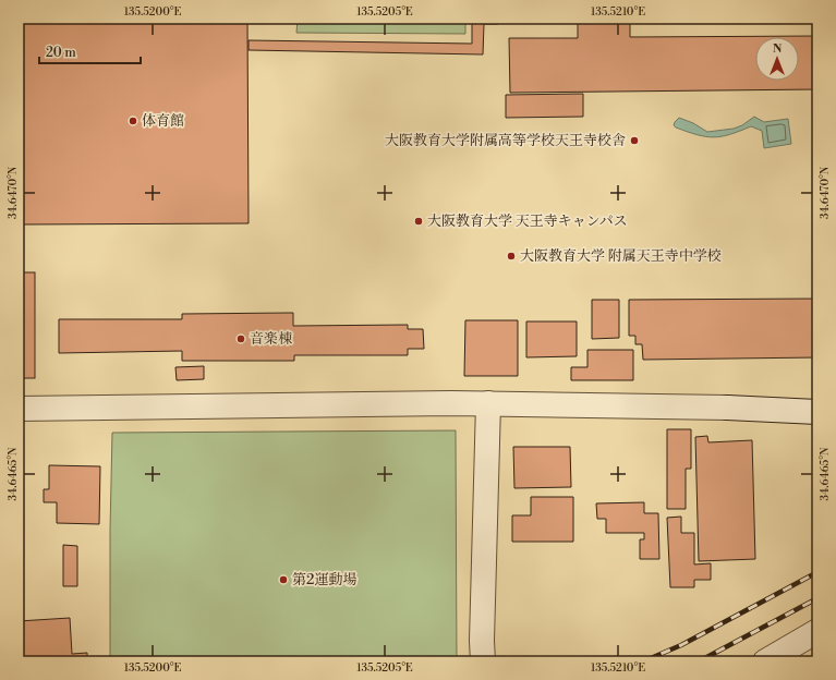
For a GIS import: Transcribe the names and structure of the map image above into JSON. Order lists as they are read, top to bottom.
{
  "places": [
    "体育館",
    "大阪教育大学附属高等学校天王寺校舎",
    "大阪教育大学 天王寺キャンパス",
    "大阪教育大学 附属天王寺中学校",
    "音楽棟",
    "第2運動場"
  ],
  "scale_bar": "20 m",
  "north": "top",
  "coordinates": [
    "135.5200°E",
    "135.5205°E",
    "135.5210°E",
    "34.6470°N",
    "34.6465°N"
  ]
}
